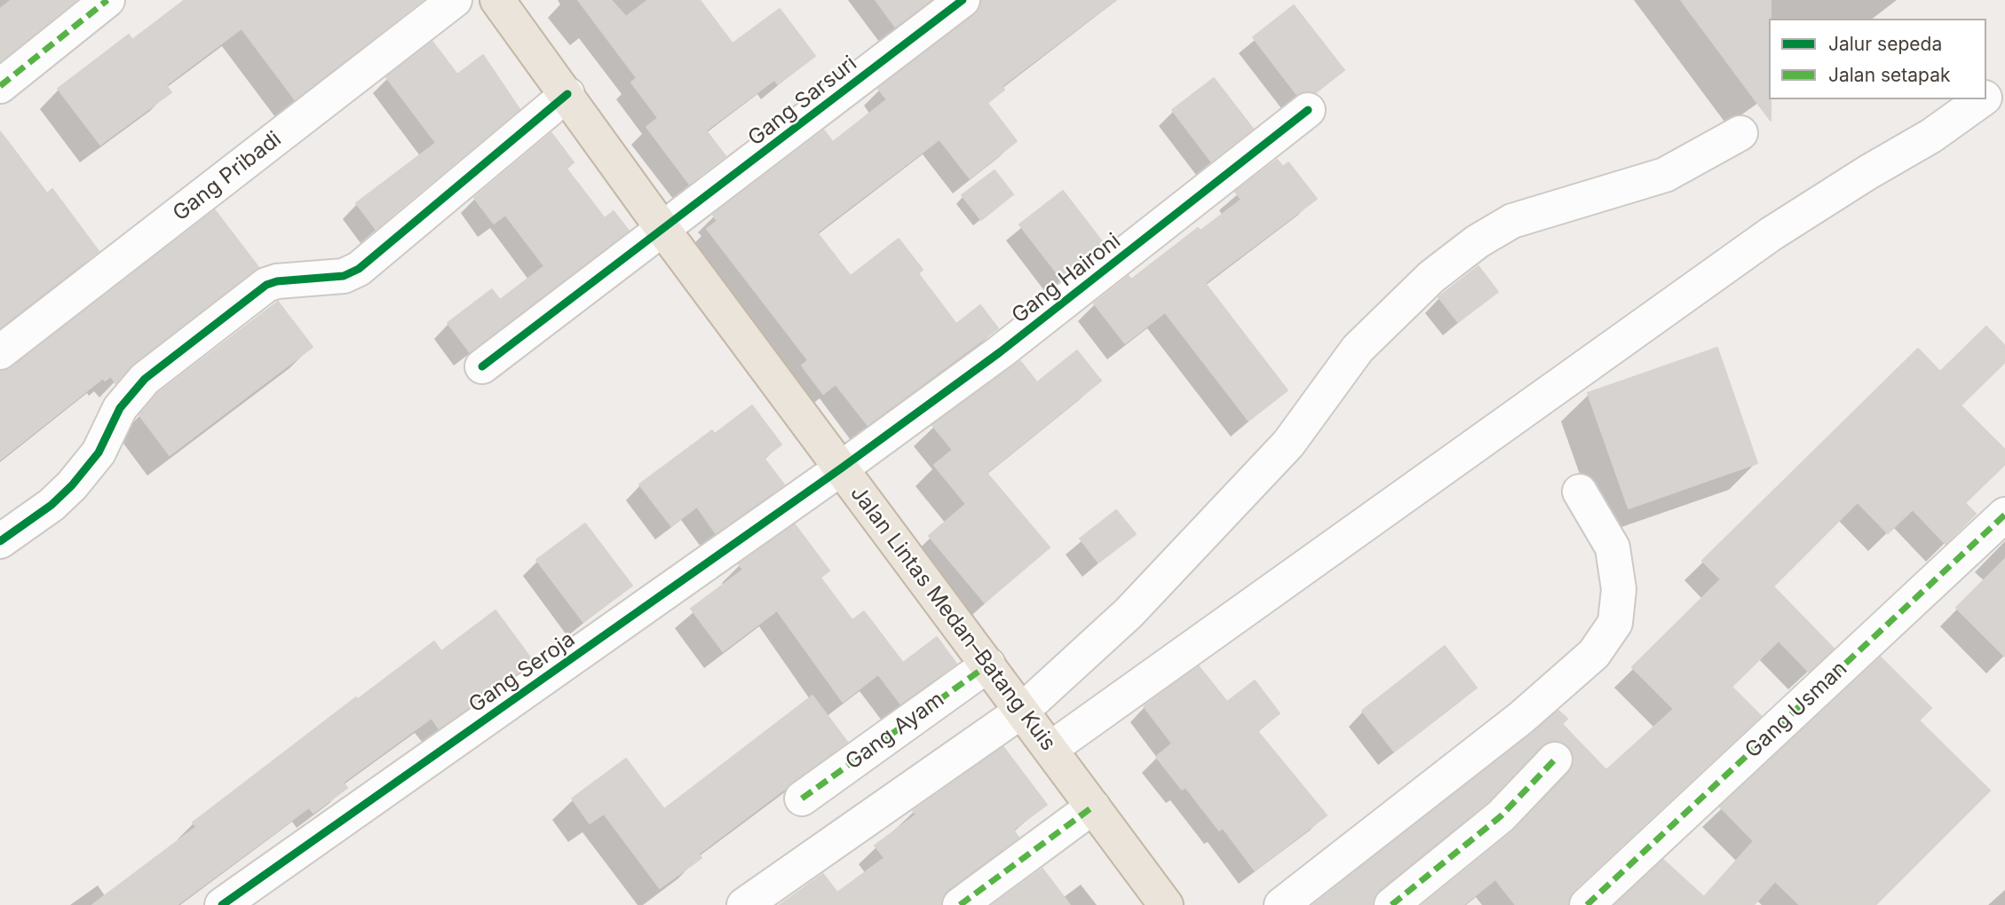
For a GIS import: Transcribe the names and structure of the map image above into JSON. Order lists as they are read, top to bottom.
{
  "streets": {
    "highway": ["Jalan Lintas Medan–Batang Kuis"],
    "street": [
      "Gang Sarsuri",
      "Gang Pribadi",
      "Gang Haironi",
      "Gang Seroja",
      "Gang Usman",
      "Gang Ayam"
    ]
  },
  "crossings": [
    ["Gang Sarsuri", "Jalan Lintas Medan–Batang Kuis"],
    ["Gang Haironi", "Jalan Lintas Medan–Batang Kuis"],
    ["Gang Haironi", "Gang Seroja"],
    ["Jalan Lintas Medan–Batang Kuis", "Gang Seroja"],
    ["Jalan Lintas Medan–Batang Kuis", "Gang Ayam"]
  ],
  "legend": ["Jalur sepeda", "Jalan setapak"]
}
